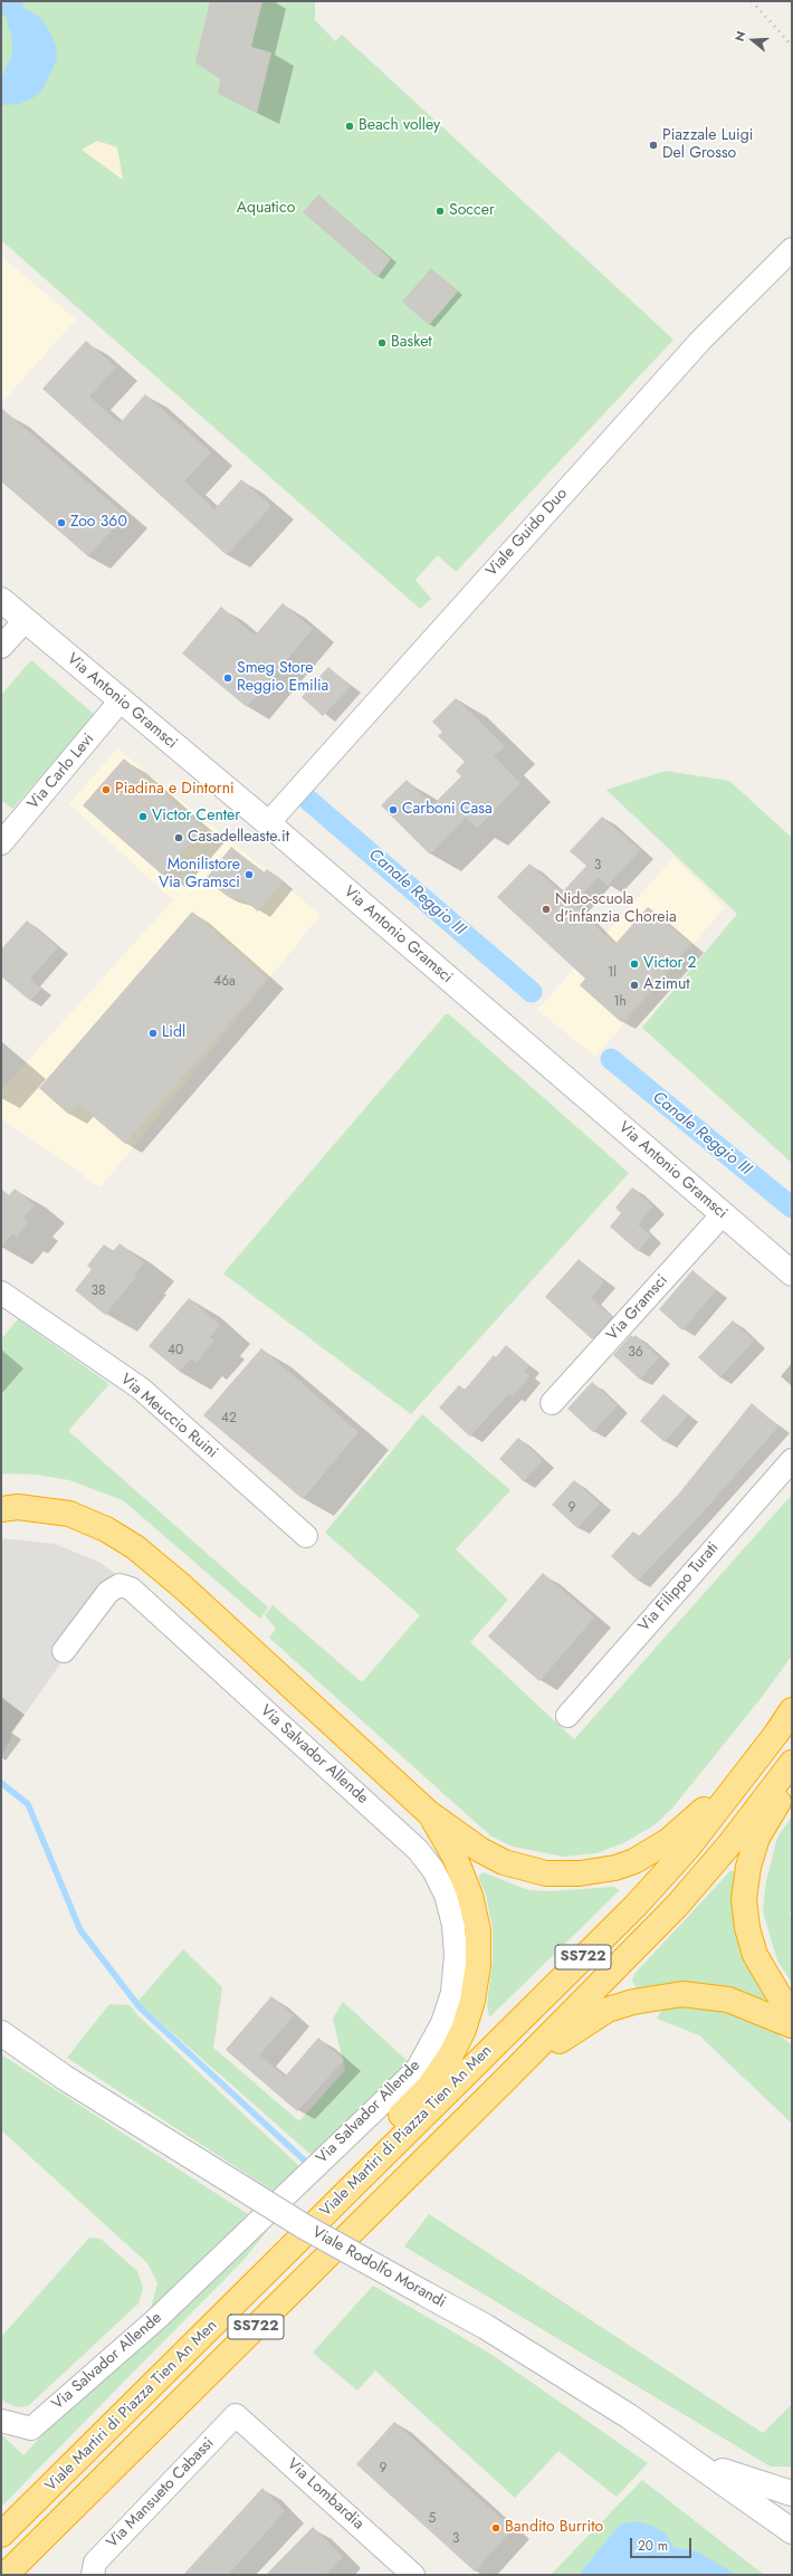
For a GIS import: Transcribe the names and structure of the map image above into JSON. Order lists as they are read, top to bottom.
{
  "streets": {
    "highway": ["SS722", "Viale Martiri di Piazza Tien An Men"],
    "street": [
      "Viale Guido Duo",
      "Via Antonio Gramsci",
      "Via Carlo Levi",
      "Via Gramsci",
      "Via Meuccio Ruini",
      "Via Filippo Turati",
      "Via Salvador Allende",
      "Viale Rodolfo Morandi",
      "Via Mansueto Cabassi",
      "Via Lombardia"
    ]
  },
  "crossings": [
    ["Viale Guido Duo", "Via Antonio Gramsci"],
    ["Via Antonio Gramsci", "Via Carlo Levi"],
    ["Via Antonio Gramsci", "Via Gramsci"],
    ["Via Mansueto Cabassi", "Via Lombardia"]
  ],
  "water": ["Canale Reggio III"],
  "parks": ["Aquatico"],
  "places": [
    "Beach volley",
    "Piazzale Luigi Del Grosso",
    "Soccer",
    "Basket",
    "Zoo 360",
    "Smeg Store Reggio Emilia",
    "Piadina e Dintorni",
    "Carboni Casa",
    "Victor Center",
    "Casadelleaste.it",
    "Monilistore Via Gramsci",
    "Nido-scuola d'infanzia Choreia",
    "Victor 2",
    "Azimut",
    "Lidl",
    "Bandito Burrito"
  ],
  "house_numbers": [
    "3",
    "1l",
    "46a",
    "1h",
    "38",
    "40",
    "36",
    "42",
    "9",
    "9",
    "5",
    "3"
  ],
  "scale_bar": "20 m",
  "north": "left"
}
